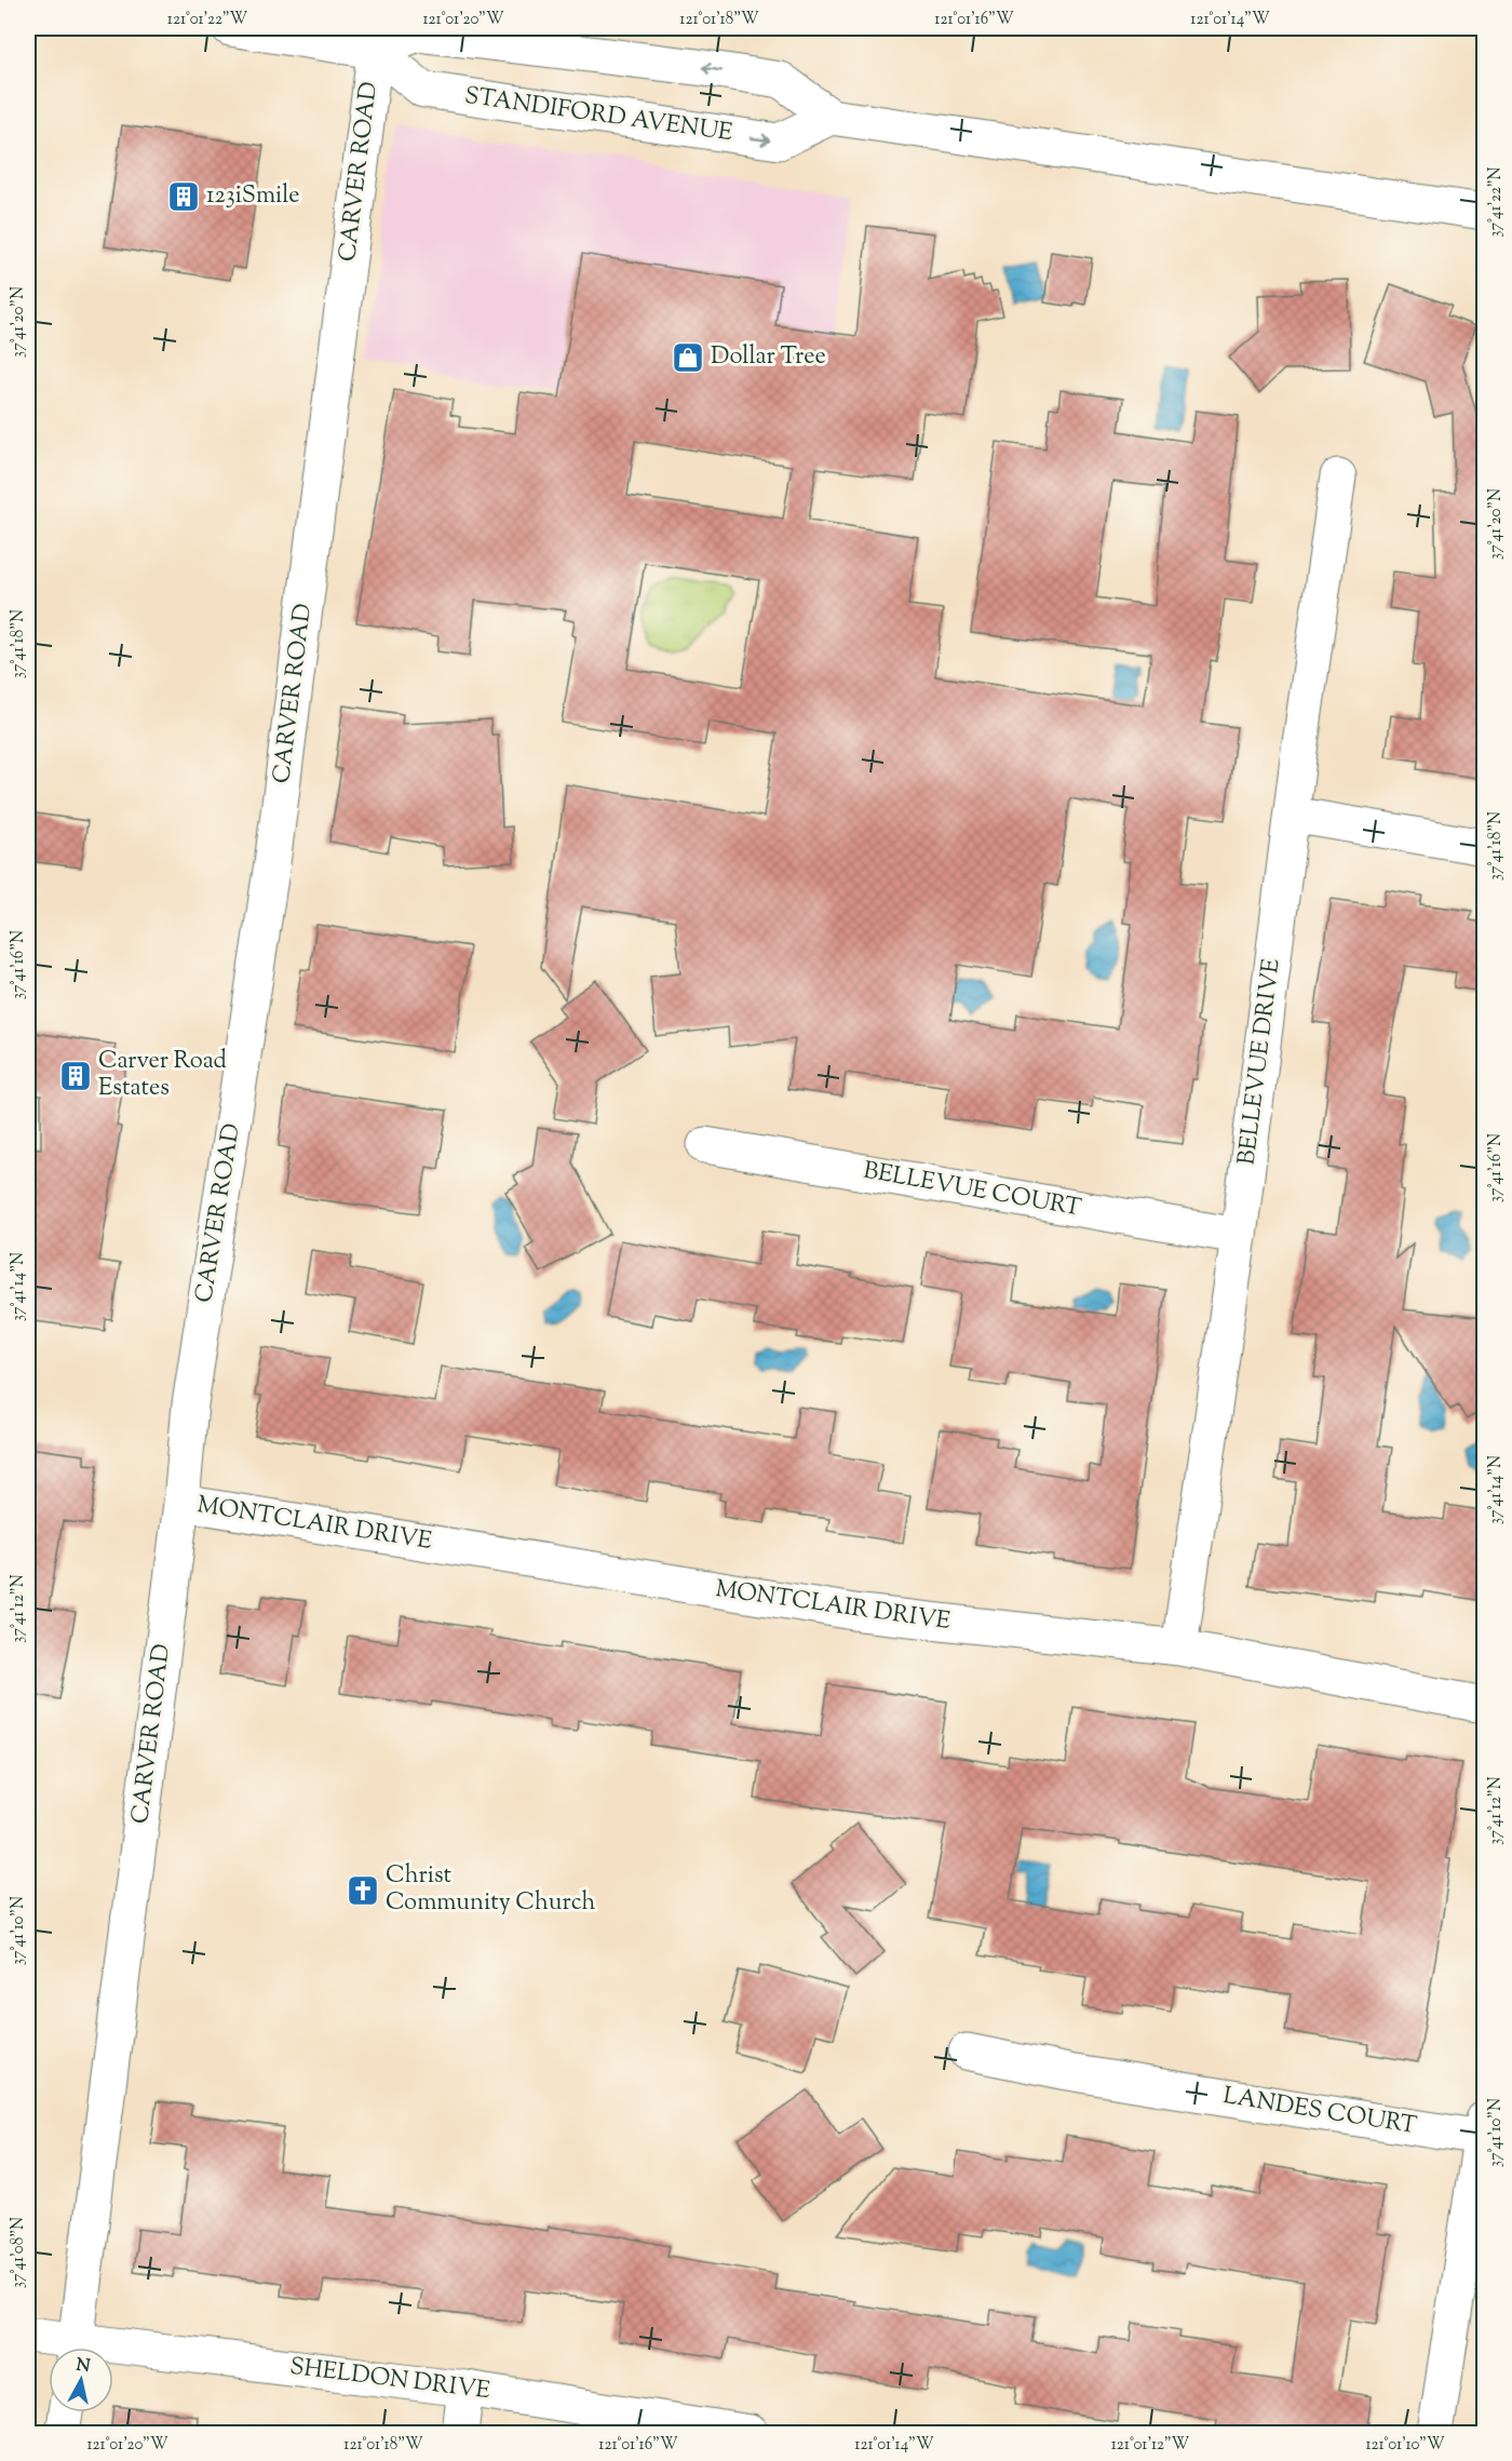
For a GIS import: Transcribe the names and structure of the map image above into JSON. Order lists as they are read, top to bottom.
{
  "streets": {
    "street": [
      "STANDIFORD AVENUE",
      "CARVER ROAD",
      "BELLEVUE DRIVE",
      "BELLEVUE COURT",
      "MONTCLAIR DRIVE",
      "LANDES COURT",
      "SHELDON DRIVE"
    ]
  },
  "crossings": [
    ["STANDIFORD AVENUE", "CARVER ROAD"],
    ["CARVER ROAD", "MONTCLAIR DRIVE"],
    ["BELLEVUE DRIVE", "BELLEVUE COURT"],
    ["BELLEVUE DRIVE", "MONTCLAIR DRIVE"]
  ],
  "places": {
    "building": ["123iSmile", "Carver Road Estates"],
    "shop": ["Dollar Tree"],
    "church": ["Christ Community Church"]
  },
  "north": "top",
  "coordinates": [
    "121°01'22\"W",
    "121°01'20\"W",
    "121°01'18\"W",
    "121°01'16\"W",
    "121°01'14\"W",
    "37°41'22\"N",
    "37°41'20\"N",
    "37°41'18\"N",
    "37°41'16\"N",
    "37°41'14\"N",
    "37°41'12\"N",
    "37°41'10\"N",
    "37°41'08\"N",
    "121°01'12\"W",
    "121°01'10\"W"
  ]
}
